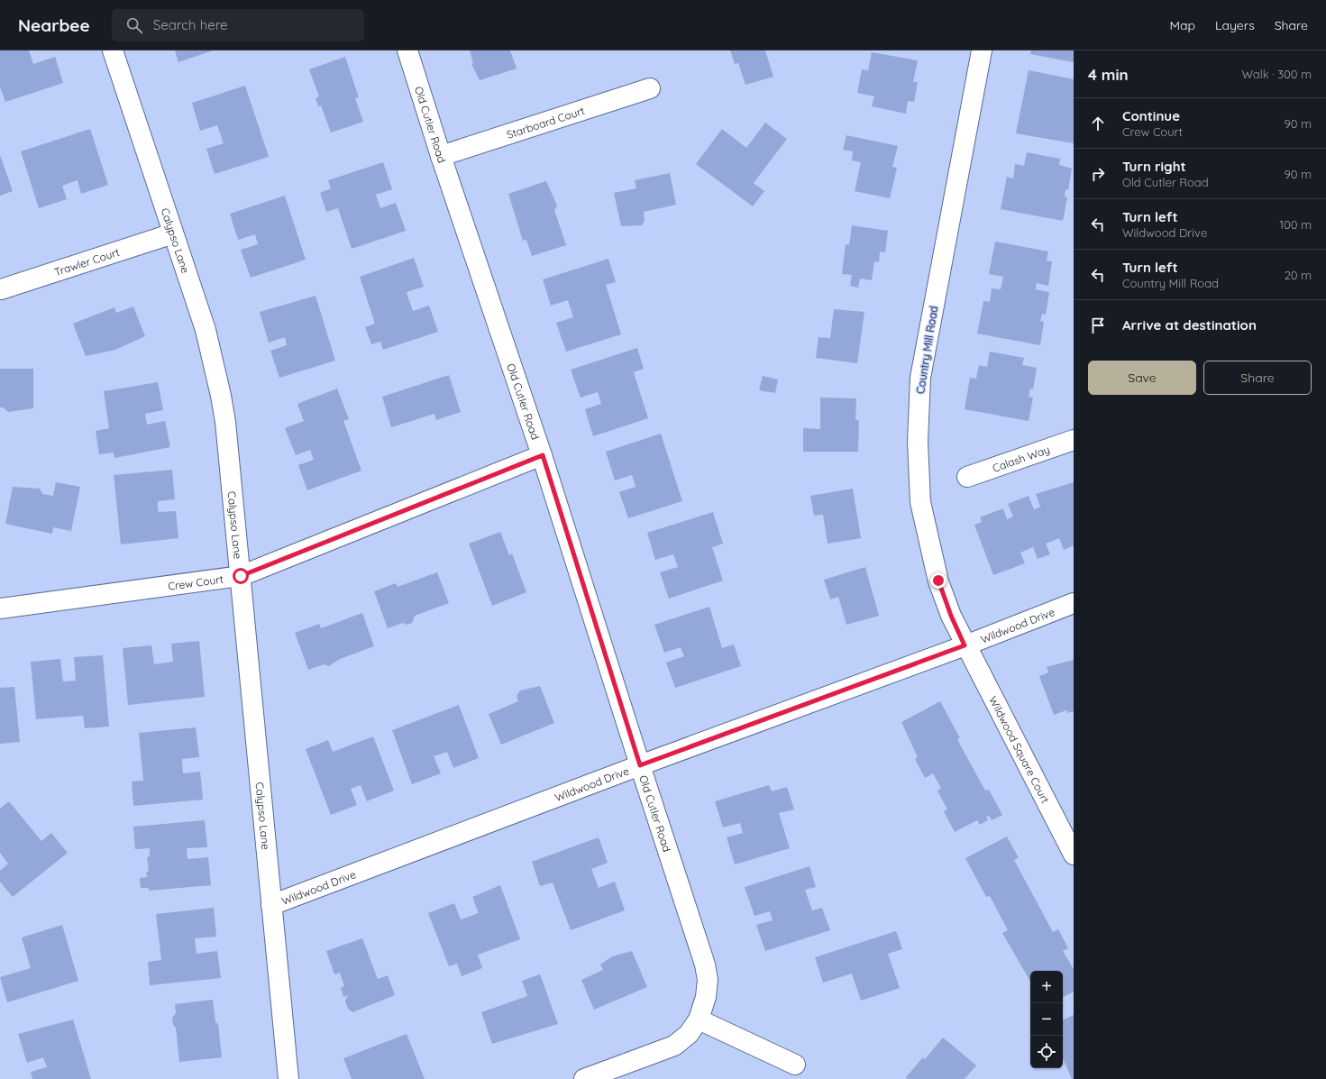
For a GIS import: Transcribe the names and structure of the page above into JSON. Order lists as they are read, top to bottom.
{
  "streets": {
    "street": [
      "Starboard Court",
      "Old Cutler Road",
      "Calypso Lane",
      "Trawler Court",
      "Country Mill Road",
      "Calash Way",
      "Crew Court",
      "Wildwood Drive",
      "Wildwood Square Court"
    ]
  },
  "crossings": [
    ["Starboard Court", "Old Cutler Road"],
    ["Old Cutler Road", "Crew Court"],
    ["Old Cutler Road", "Wildwood Drive"],
    ["Calypso Lane", "Trawler Court"],
    ["Calypso Lane", "Crew Court"],
    ["Calypso Lane", "Wildwood Drive"],
    ["Country Mill Road", "Wildwood Drive"],
    ["Country Mill Road", "Wildwood Square Court"],
    ["Wildwood Drive", "Wildwood Square Court"]
  ],
  "page": {
    "header": "Nearbee",
    "search": "Search here",
    "nav": ["Map", "Layers", "Share"],
    "heading": ["4 min", "Walk · 300 m"],
    "list": [
      ["Continue", "Crew Court", "90 m"],
      ["Turn right", "Old Cutler Road", "90 m"],
      ["Turn left", "Wildwood Drive", "100 m"],
      ["Turn left", "Country Mill Road", "20 m"],
      "Arrive at destination"
    ],
    "buttons": ["Save", "Share"],
    "map_buttons": ["+", "−"]
  }
}
